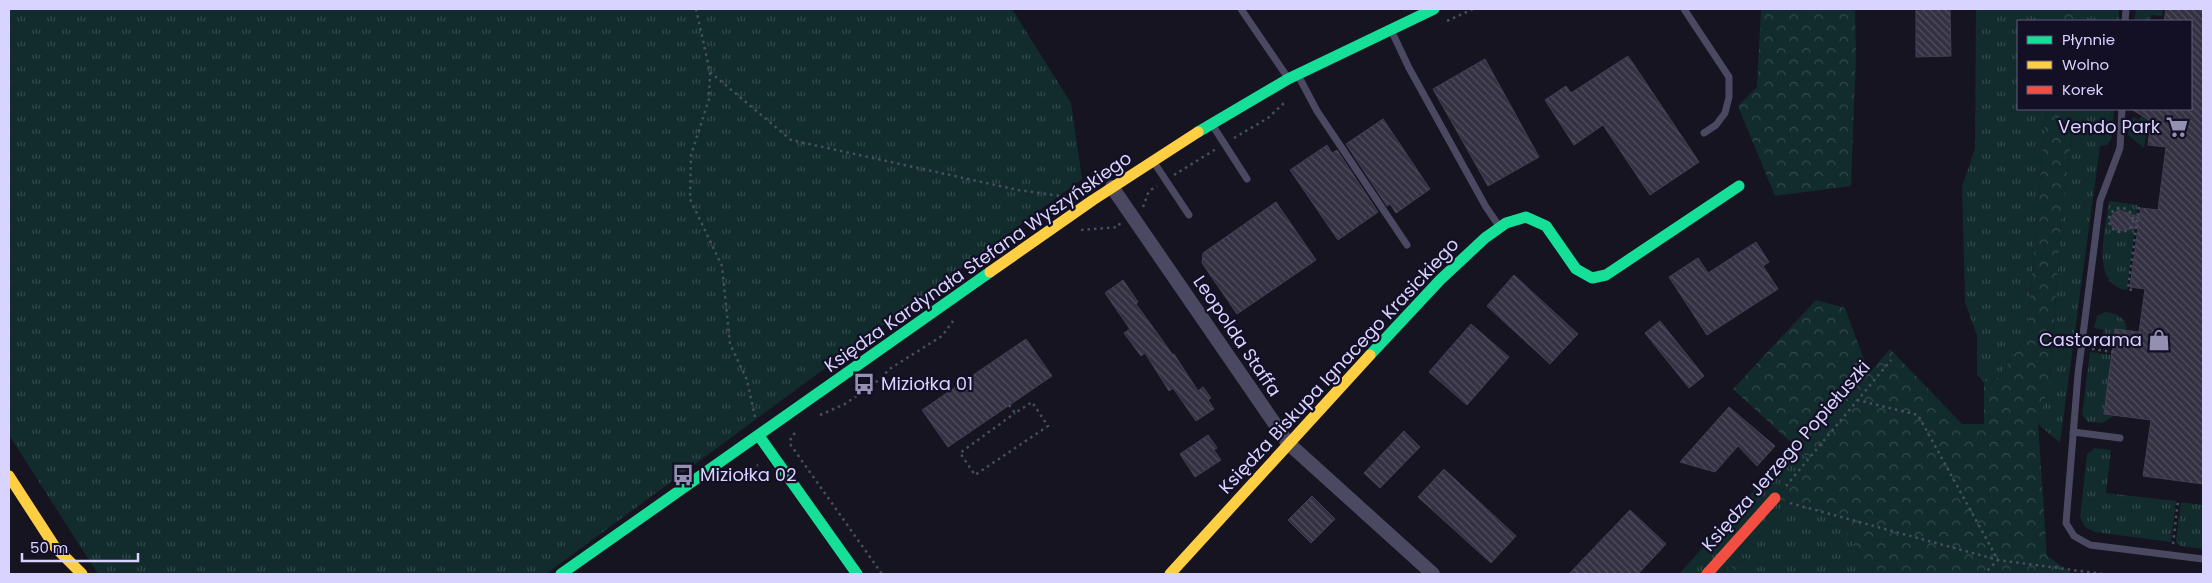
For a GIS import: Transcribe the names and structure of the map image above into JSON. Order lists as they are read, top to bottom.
{
  "streets": {
    "street": [
      "Księdza Kardynała Stefana Wyszyńskiego",
      "Leopolda Staffa",
      "Księdza Biskupa Ignacego Krasickiego",
      "Księdza Jerzego Popiełuszki"
    ]
  },
  "crossings": [
    ["Księdza Kardynała Stefana Wyszyńskiego", "Leopolda Staffa"],
    ["Leopolda Staffa", "Księdza Biskupa Ignacego Krasickiego"]
  ],
  "places": {
    "supermarket": ["Vendo Park"],
    "shop": ["Castorama"],
    "bus stop": ["Miziołka 01", "Miziołka 02"]
  },
  "legend": ["Płynnie", "Wolno", "Korek"],
  "scale_bar": "50 m"
}
